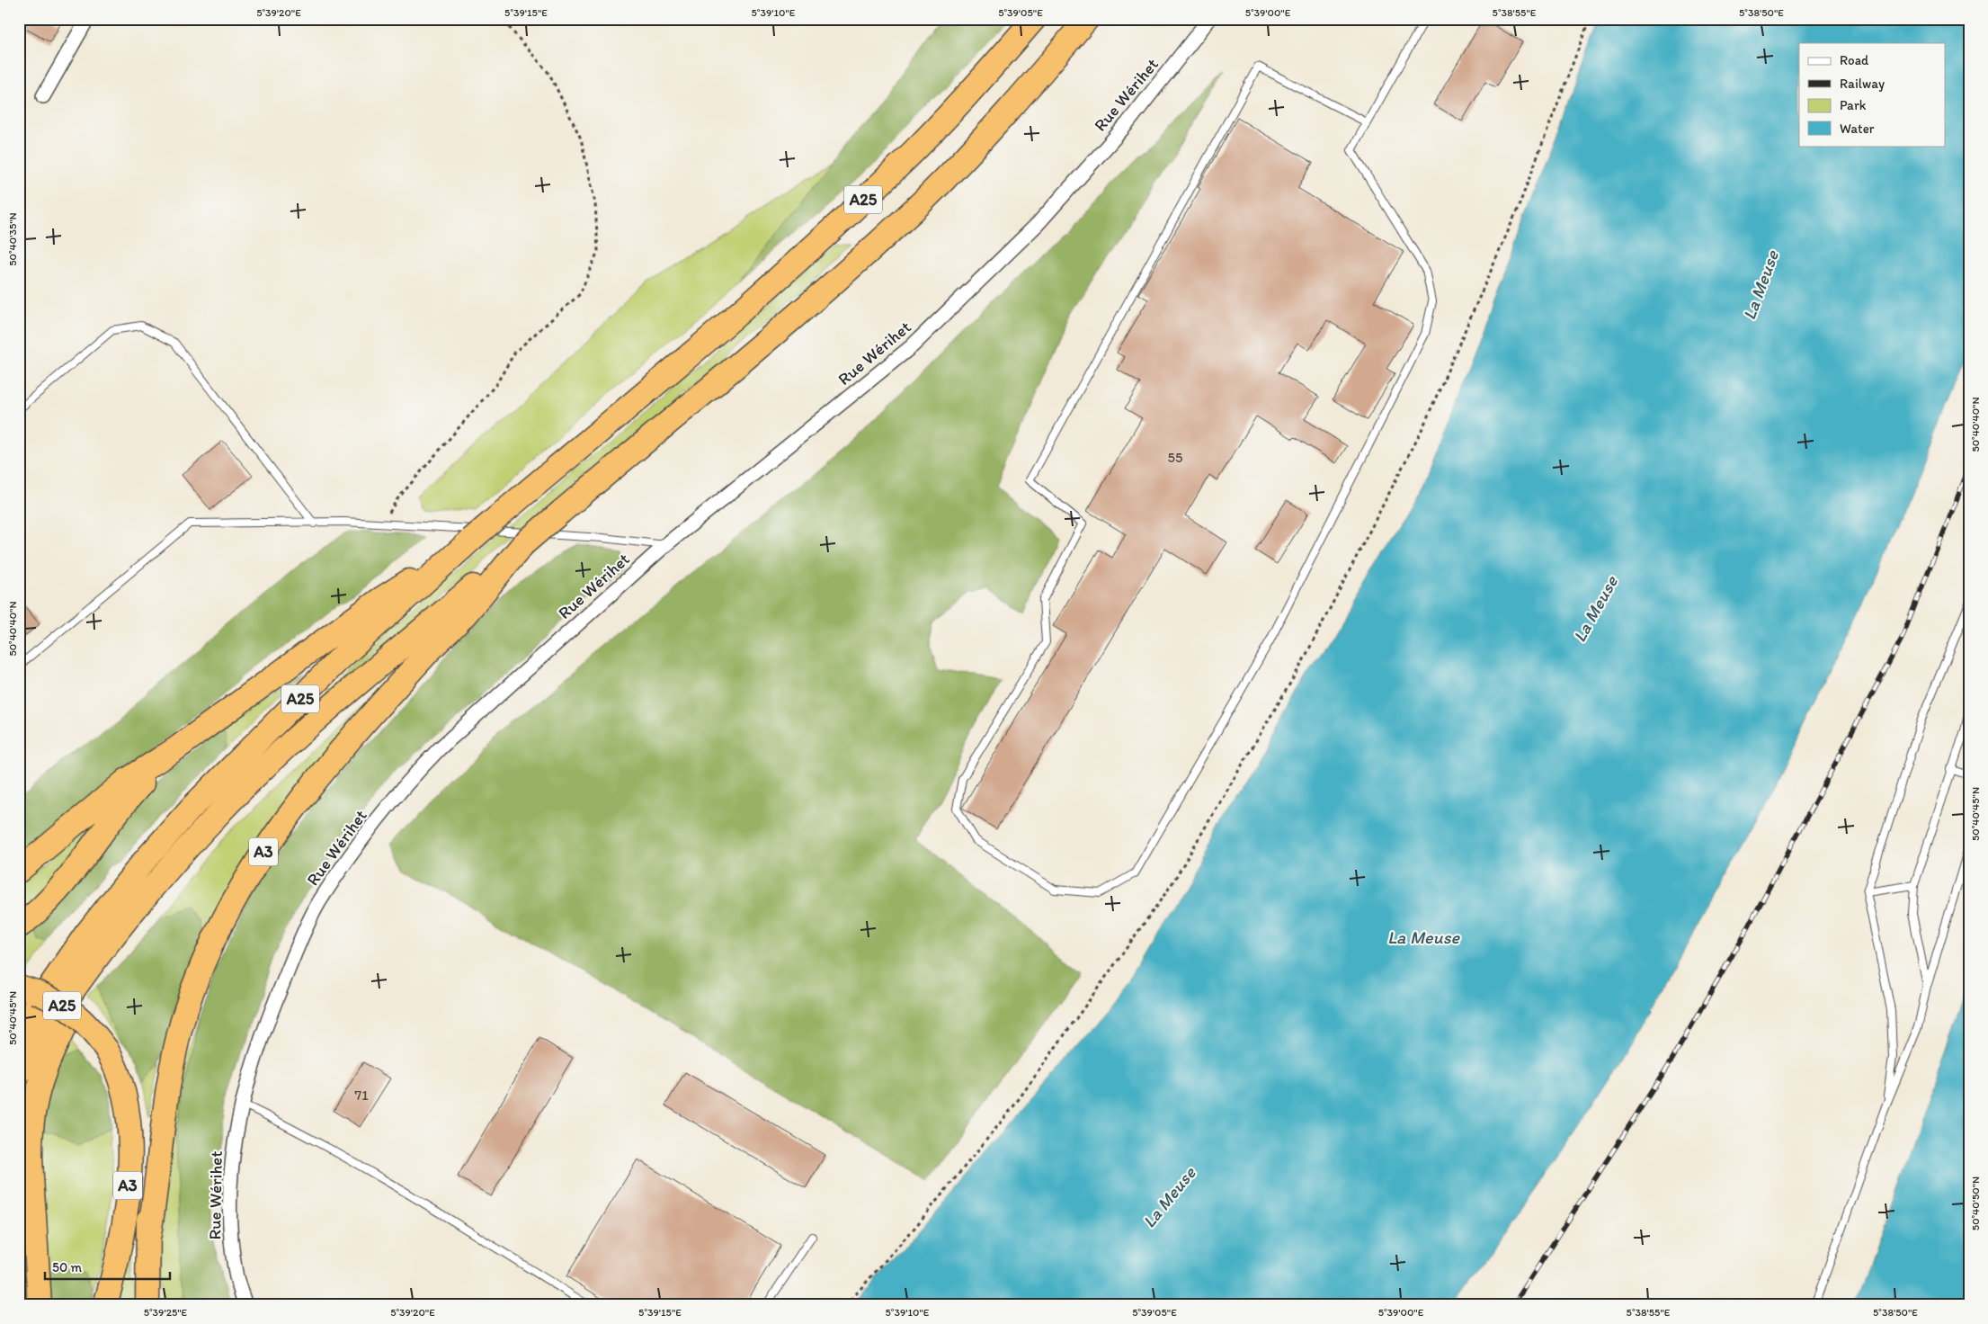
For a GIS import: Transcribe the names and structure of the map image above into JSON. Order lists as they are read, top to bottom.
{
  "streets": {
    "highway": ["A25", "A3"],
    "street": ["Rue Wérihet"]
  },
  "crossings": [
    ["A25", "A3"]
  ],
  "water": ["La Meuse"],
  "house_numbers": ["55", "71"],
  "legend": [
    "Road",
    "Railway",
    "Park",
    "Water"
  ],
  "scale_bar": "50 m",
  "coordinates": [
    "5°39'20\"E",
    "5°39'15\"E",
    "5°39'10\"E",
    "5°39'05\"E",
    "5°39'00\"E",
    "5°38'55\"E",
    "5°38'50\"E",
    "50°40'35\"N",
    "50°40'40\"N",
    "50°40'45\"N",
    "50°40'50\"N",
    "5°39'25\"E"
  ]
}
